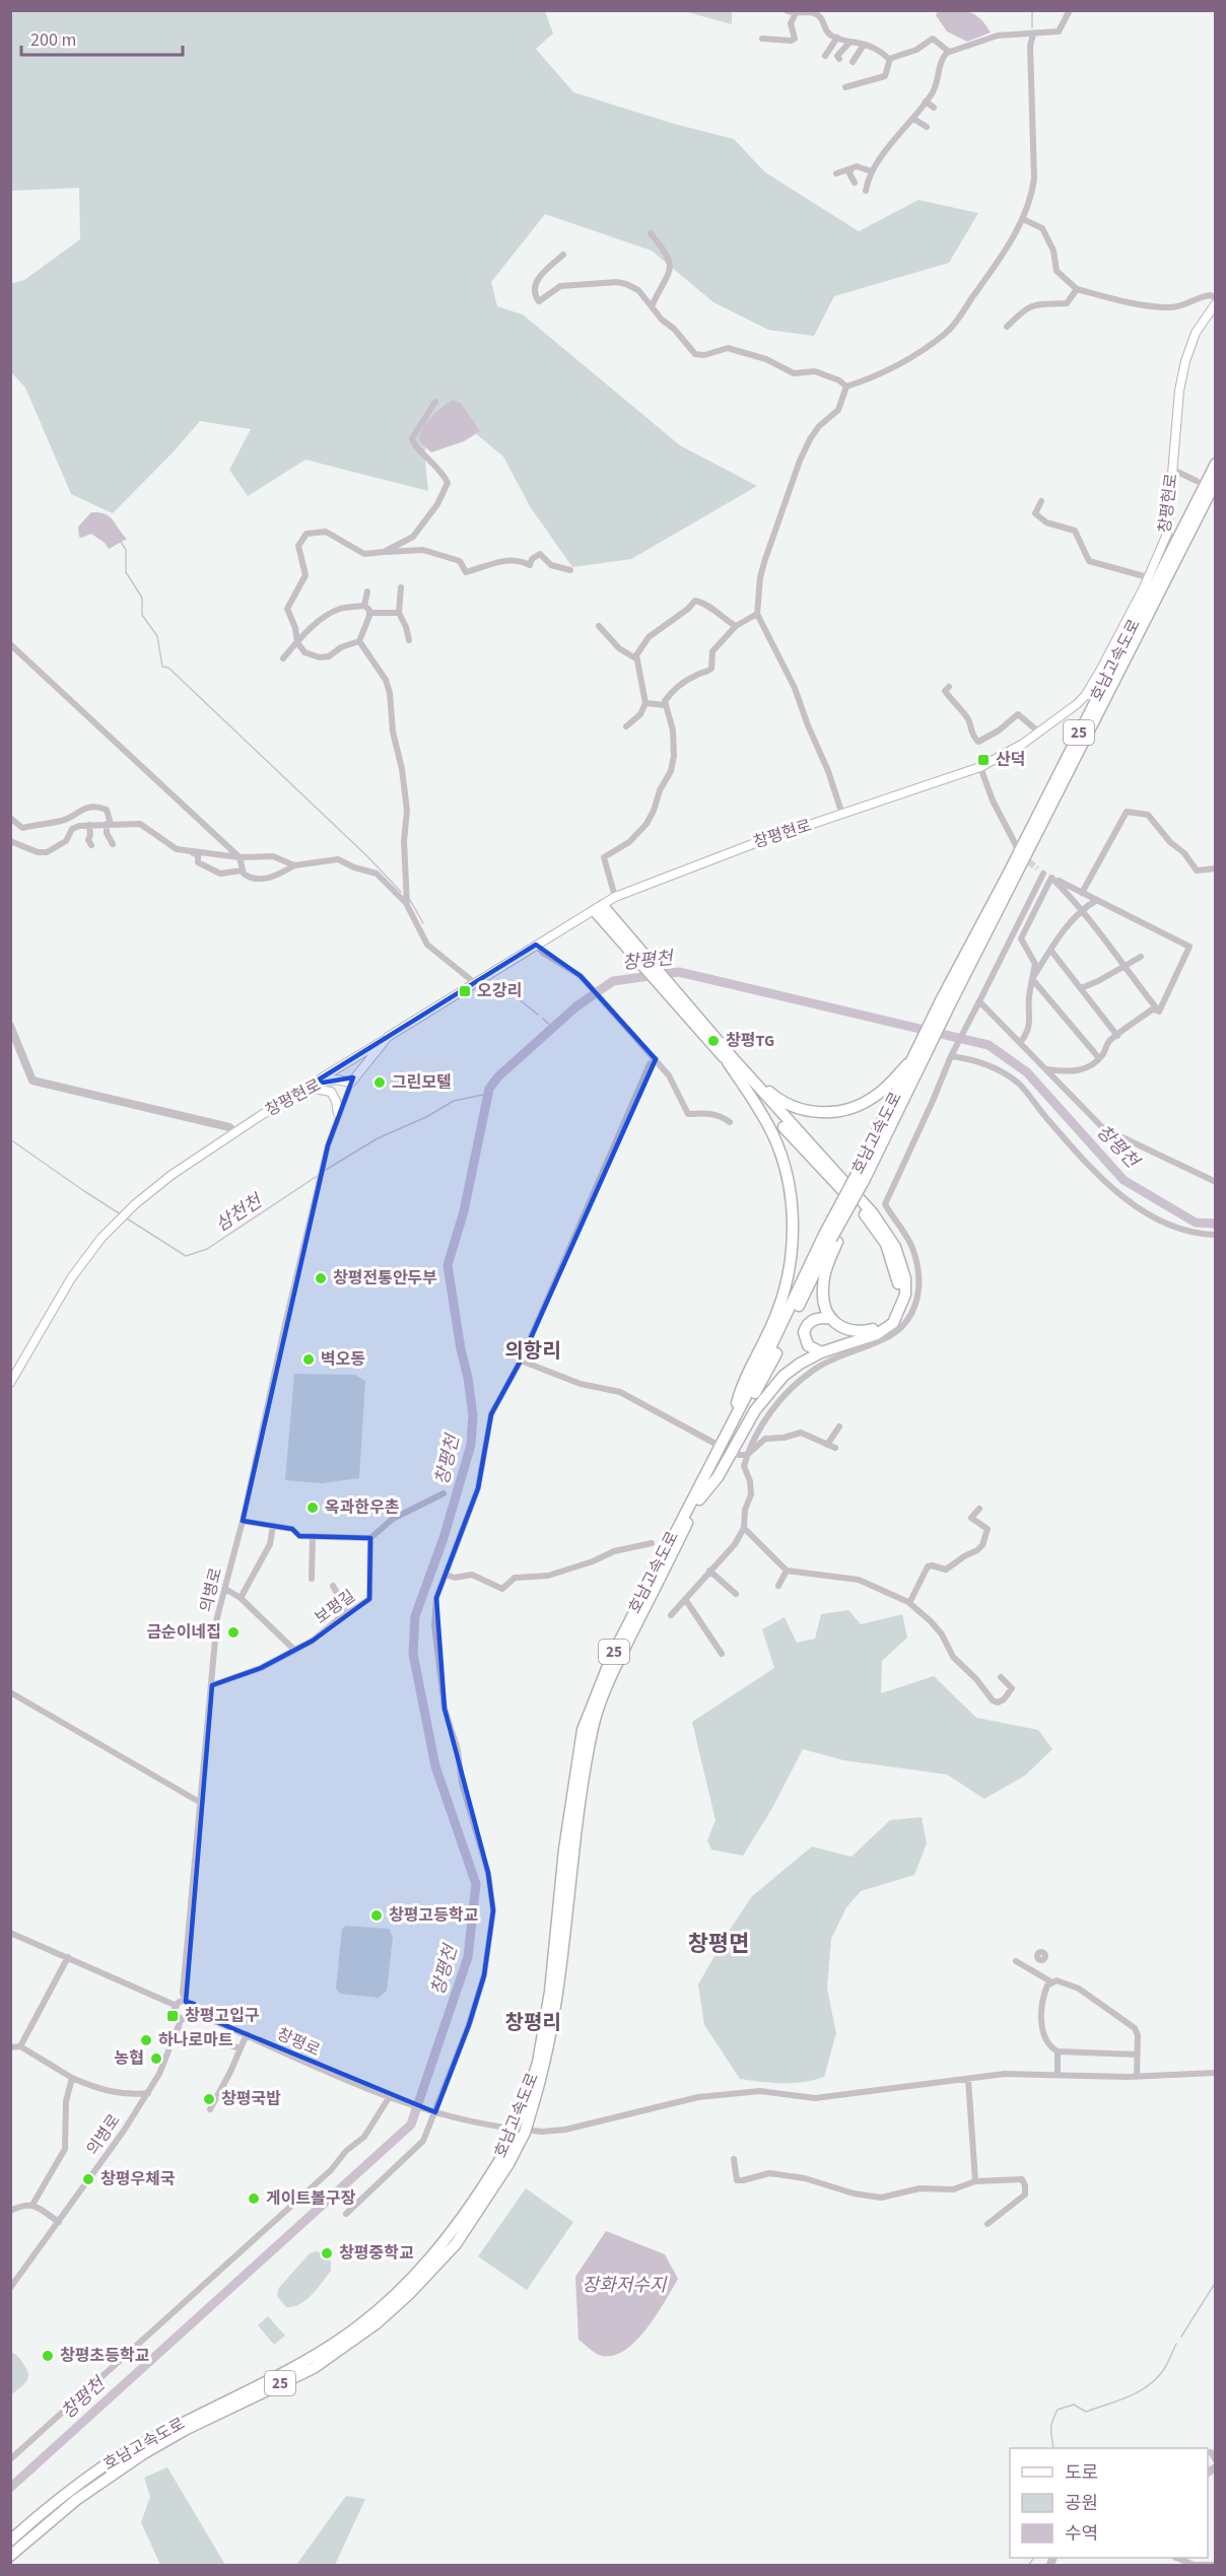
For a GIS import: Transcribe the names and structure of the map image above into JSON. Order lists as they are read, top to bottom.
{
  "streets": {
    "highway": ["호남고속도로", "25"],
    "main road": ["창평현로"],
    "street": ["의병로", "보평길", "창평로"]
  },
  "crossings": [
    ["의병로", "보평길"],
    ["의병로", "창평로"]
  ],
  "districts": ["의항리", "창평면", "창평리"],
  "water": ["창평천", "삼천천", "장화저수지"],
  "places": {
    "transit": ["산덕", "오강리", "창평고입구"],
    "other": [
      "창평TG",
      "그린모텔",
      "창평전통안두부",
      "벽오동",
      "옥과한우촌",
      "금순이네집",
      "창평고등학교",
      "하나로마트",
      "농협",
      "창평국밥",
      "창평우체국",
      "게이트볼구장",
      "창평중학교",
      "창평초등학교"
    ]
  },
  "legend": ["도로", "공원", "수역"],
  "scale_bar": "200 m"
}
